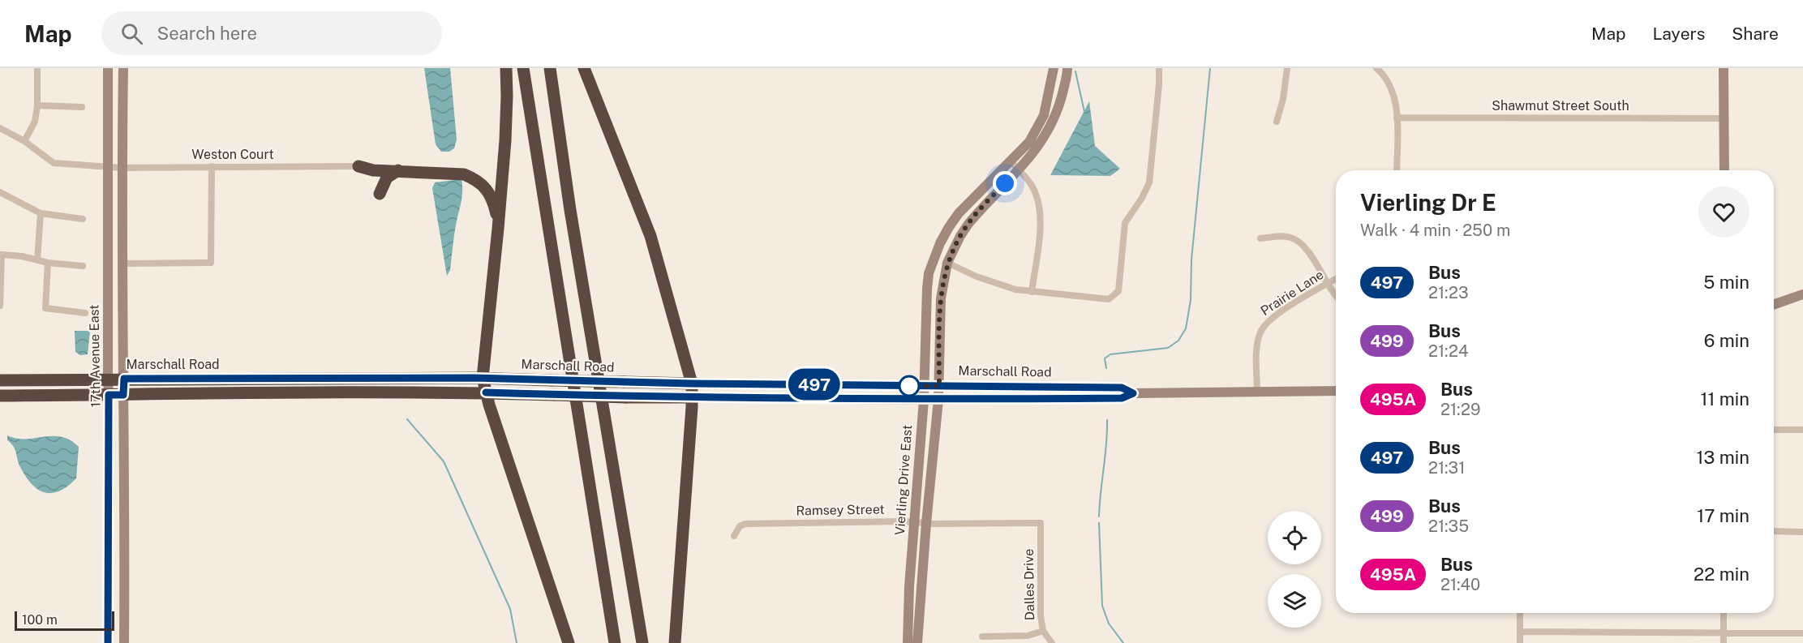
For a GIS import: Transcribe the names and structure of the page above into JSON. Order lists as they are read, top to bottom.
{
  "streets": {
    "highway": ["Marschall Road"],
    "street": [
      "Shawmut Street South",
      "Weston Court",
      "Prairie Lane",
      "17th Avenue East",
      "Vierling Drive East",
      "Ramsey Street",
      "Dalles Drive"
    ]
  },
  "crossings": [
    ["Weston Court", "17th Avenue East"],
    ["Prairie Lane", "Marschall Road"],
    ["17th Avenue East", "Marschall Road"],
    ["Marschall Road", "Vierling Drive East"],
    ["Vierling Drive East", "Ramsey Street"],
    ["Ramsey Street", "Dalles Drive"]
  ],
  "lines": ["bus line 497"],
  "scale_bar": "100 m",
  "page": {
    "header": "Map",
    "search": "Search here",
    "nav": ["Map", "Layers", "Share"],
    "on_map": "497",
    "heading": ["Vierling Dr E", "Walk · 4 min · 250 m"],
    "list": [
      {
        "mark": "497",
        "name": "Bus",
        "note": "21:23",
        "value": "5 min"
      },
      {
        "mark": "499",
        "name": "Bus",
        "note": "21:24",
        "value": "6 min"
      },
      {
        "mark": "495A",
        "name": "Bus",
        "note": "21:29",
        "value": "11 min"
      },
      {
        "mark": "497",
        "name": "Bus",
        "note": "21:31",
        "value": "13 min"
      },
      {
        "mark": "499",
        "name": "Bus",
        "note": "21:35",
        "value": "17 min"
      },
      {
        "mark": "495A",
        "name": "Bus",
        "note": "21:40",
        "value": "22 min"
      }
    ],
    "scale": "100 m"
  }
}
